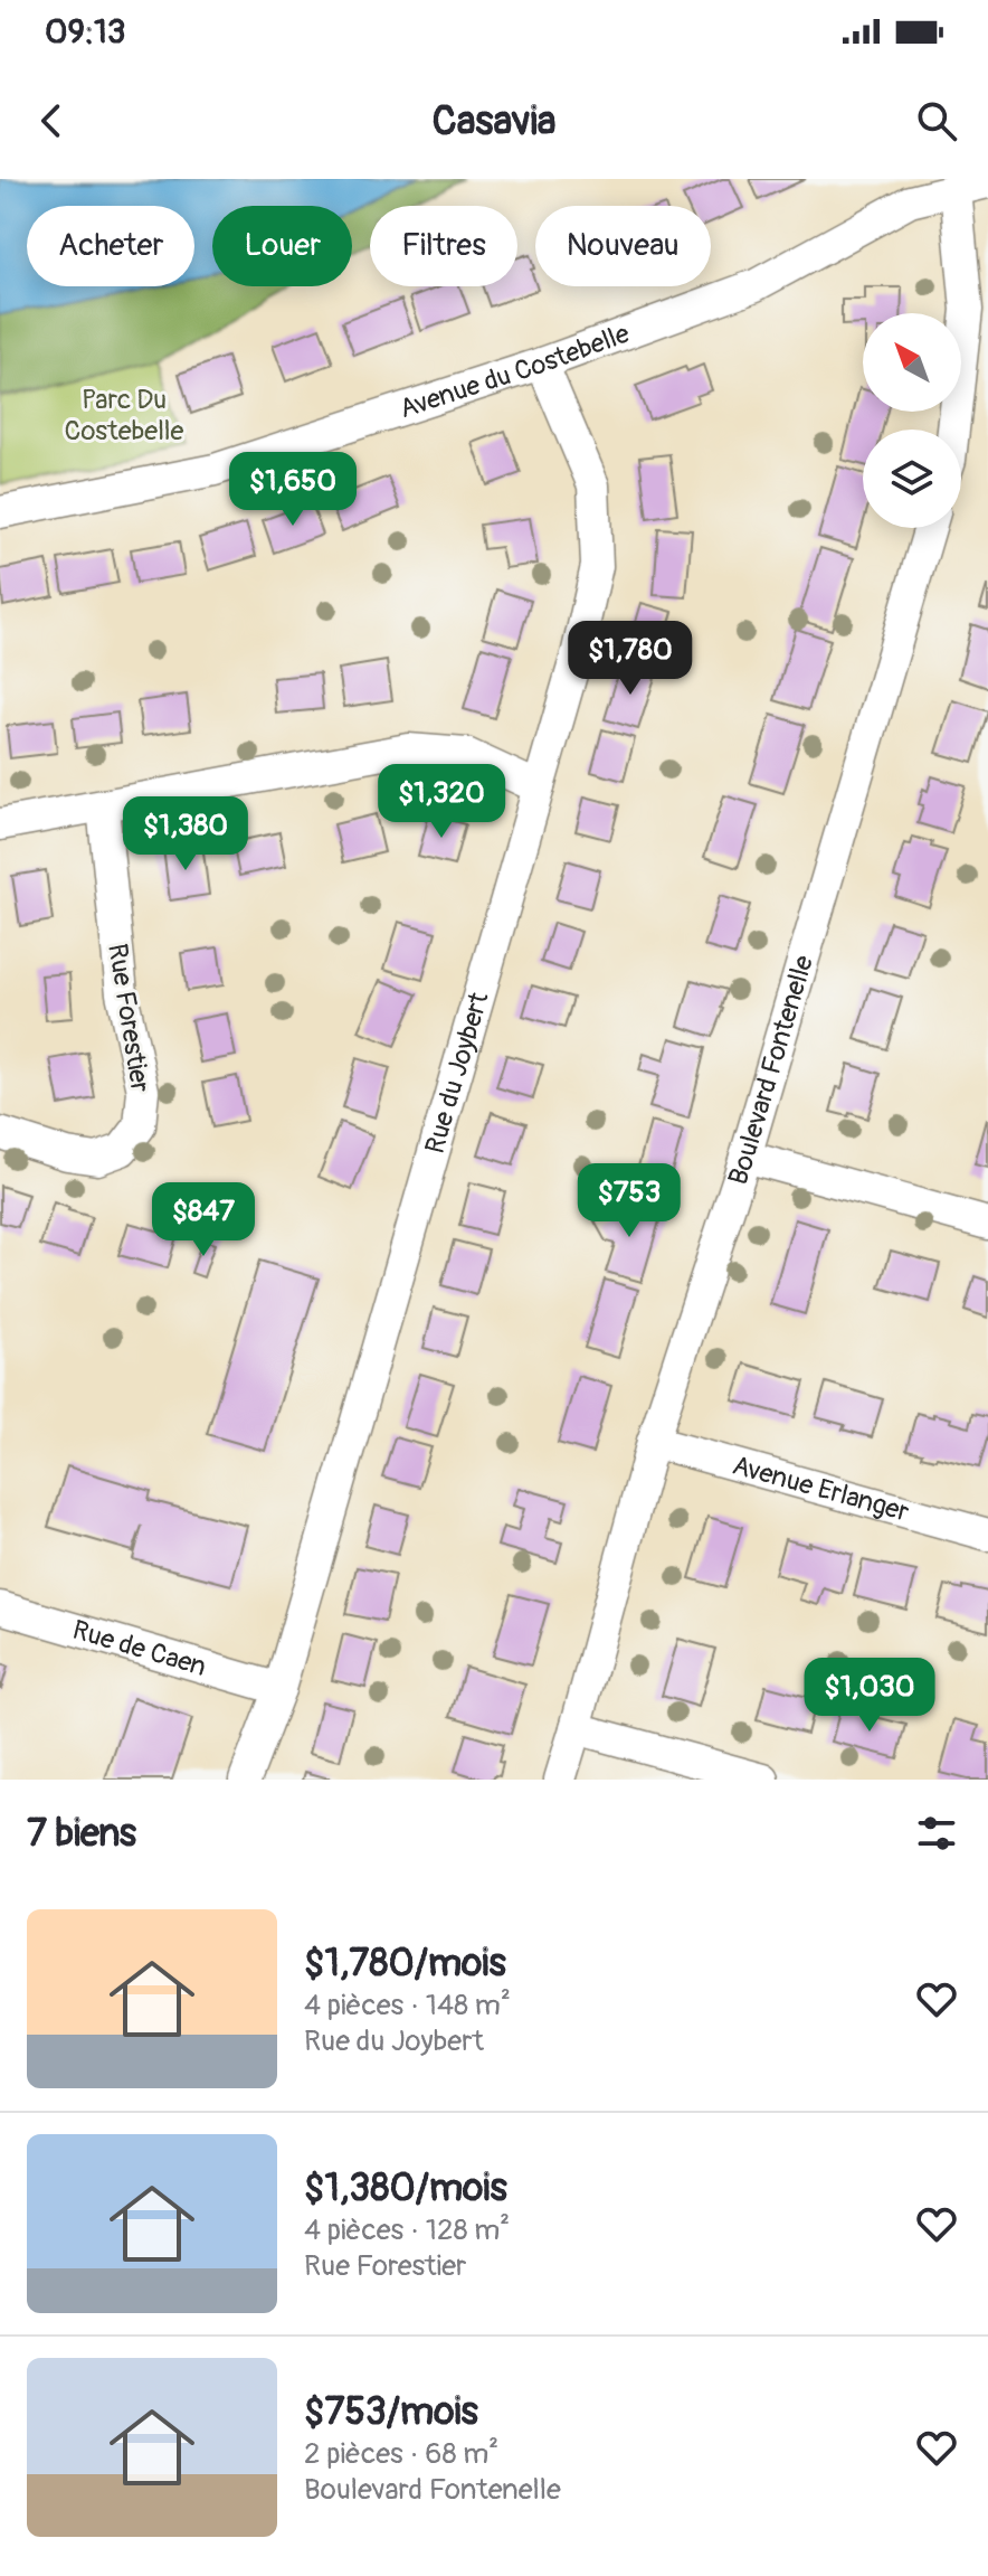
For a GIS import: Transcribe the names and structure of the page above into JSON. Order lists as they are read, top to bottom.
{
  "streets": {
    "street": [
      "Avenue du Costebelle",
      "Rue Forestier",
      "Boulevard Fontenelle",
      "Rue du Joybert",
      "Avenue Erlanger",
      "Rue de Caen"
    ]
  },
  "crossings": [
    ["Avenue du Costebelle", "Rue du Joybert"],
    ["Boulevard Fontenelle", "Avenue Erlanger"],
    ["Rue du Joybert", "Rue de Caen"]
  ],
  "parks": ["Parc Du Costebelle"],
  "north": "top left",
  "page": {
    "status": "09:13",
    "header": "Casavia",
    "chip": [
      "Acheter",
      "Louer",
      "Filtres",
      "Nouveau"
    ],
    "price": [
      "$1,650",
      "$1,780",
      "$1,320",
      "$1,380",
      "$753",
      "$847",
      "$1,030"
    ],
    "heading": "7 biens",
    "list": [
      {
        "name": "$1,780/mois",
        "note": "4 pièces · 148 m² · Rue du Joybert"
      },
      {
        "name": "$1,380/mois",
        "note": "4 pièces · 128 m² · Rue Forestier"
      },
      {
        "name": "$753/mois",
        "note": "2 pièces · 68 m² · Boulevard Fontenelle"
      }
    ]
  }
}
